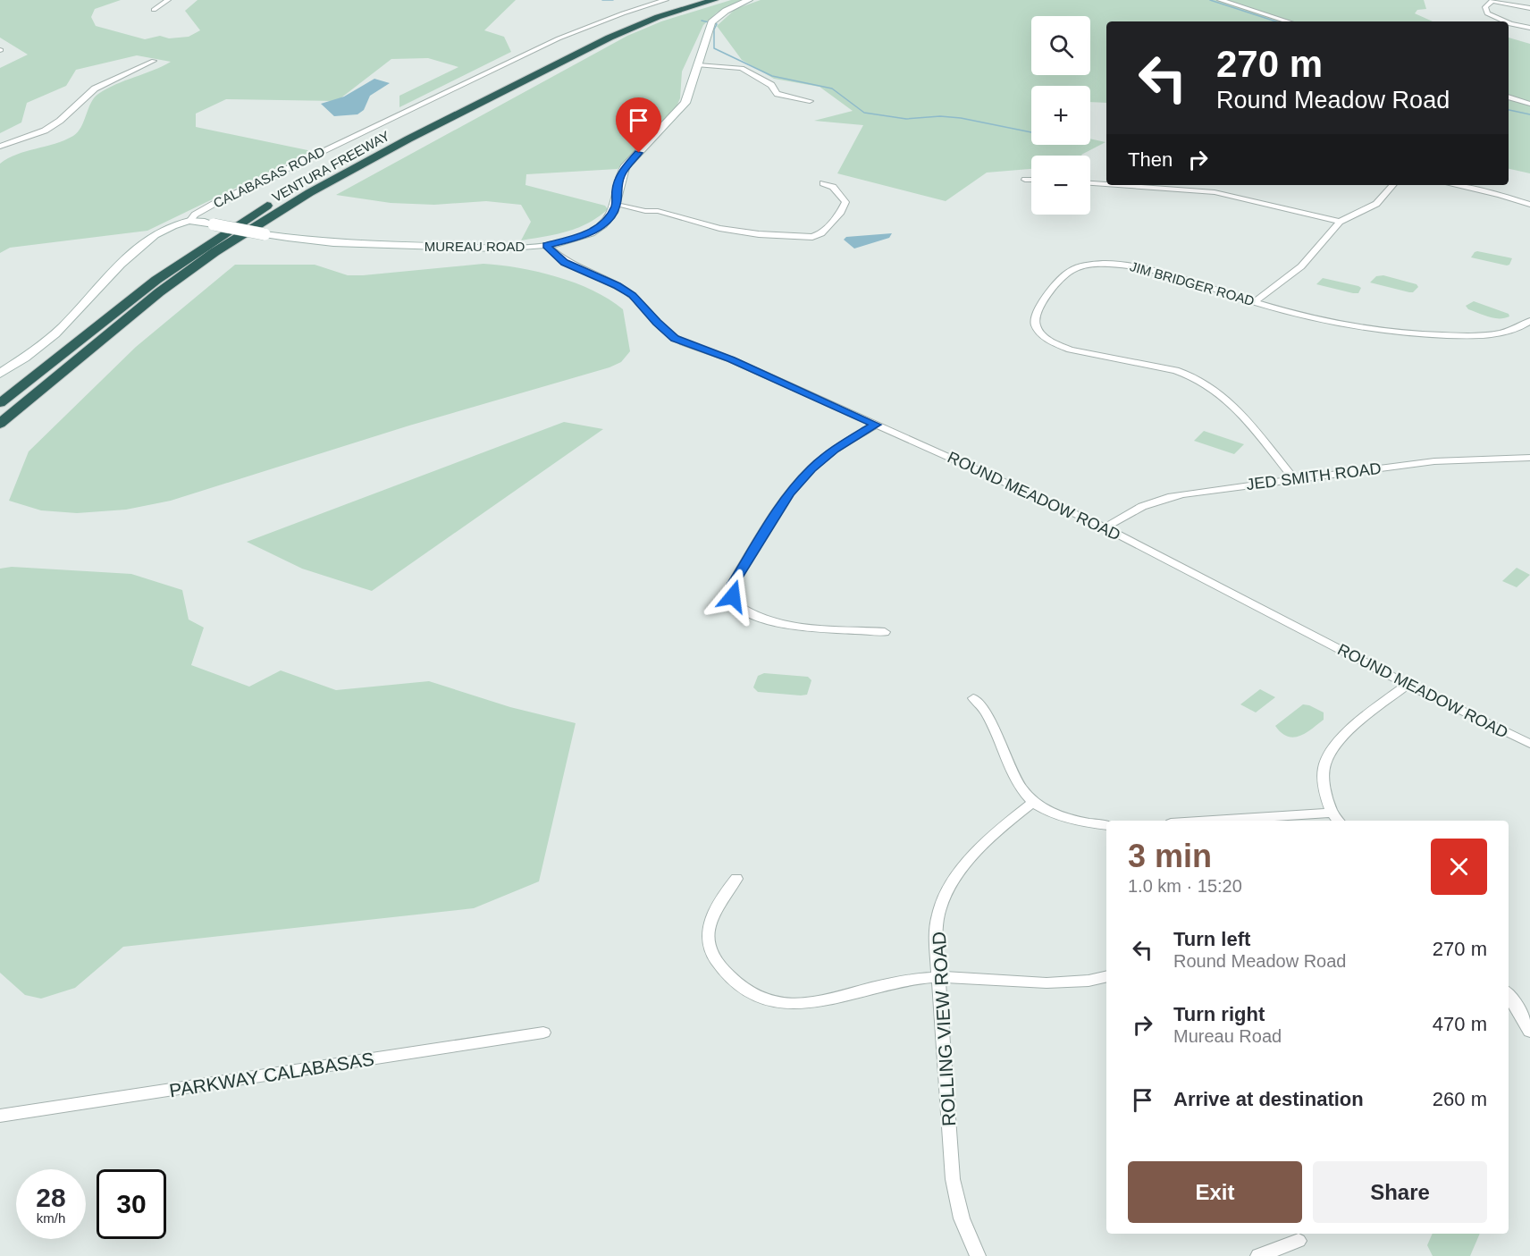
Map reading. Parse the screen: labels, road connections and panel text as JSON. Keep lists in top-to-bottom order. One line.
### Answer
{"streets":{"highway":["VENTURA FREEWAY"],"main road":["CALABASAS ROAD","MUREAU ROAD"],"street":["JIM BRIDGER ROAD","JED SMITH ROAD","ROUND MEADOW ROAD","ROLLING VIEW ROAD","PARKWAY CALABASAS"]},"crossings":[["CALABASAS ROAD","MUREAU ROAD"],["MUREAU ROAD","ROUND MEADOW ROAD"],["JIM BRIDGER ROAD","JED SMITH ROAD"],["JED SMITH ROAD","ROUND MEADOW ROAD"]],"page":{"map_buttons":["+","−"],"turn":["270 m","Round Meadow Road"],"then":"Then","heading":["3 min","1.0 km · 15:20"],"list":[{"name":"Turn left","note":"Round Meadow Road","value":"270 m"},{"name":"Turn right","note":"Mureau Road","value":"470 m"},{"name":"Arrive at destination","value":"260 m"}],"buttons":["Exit","Share"],"speed":"28 km/h","limit":"30"}}
